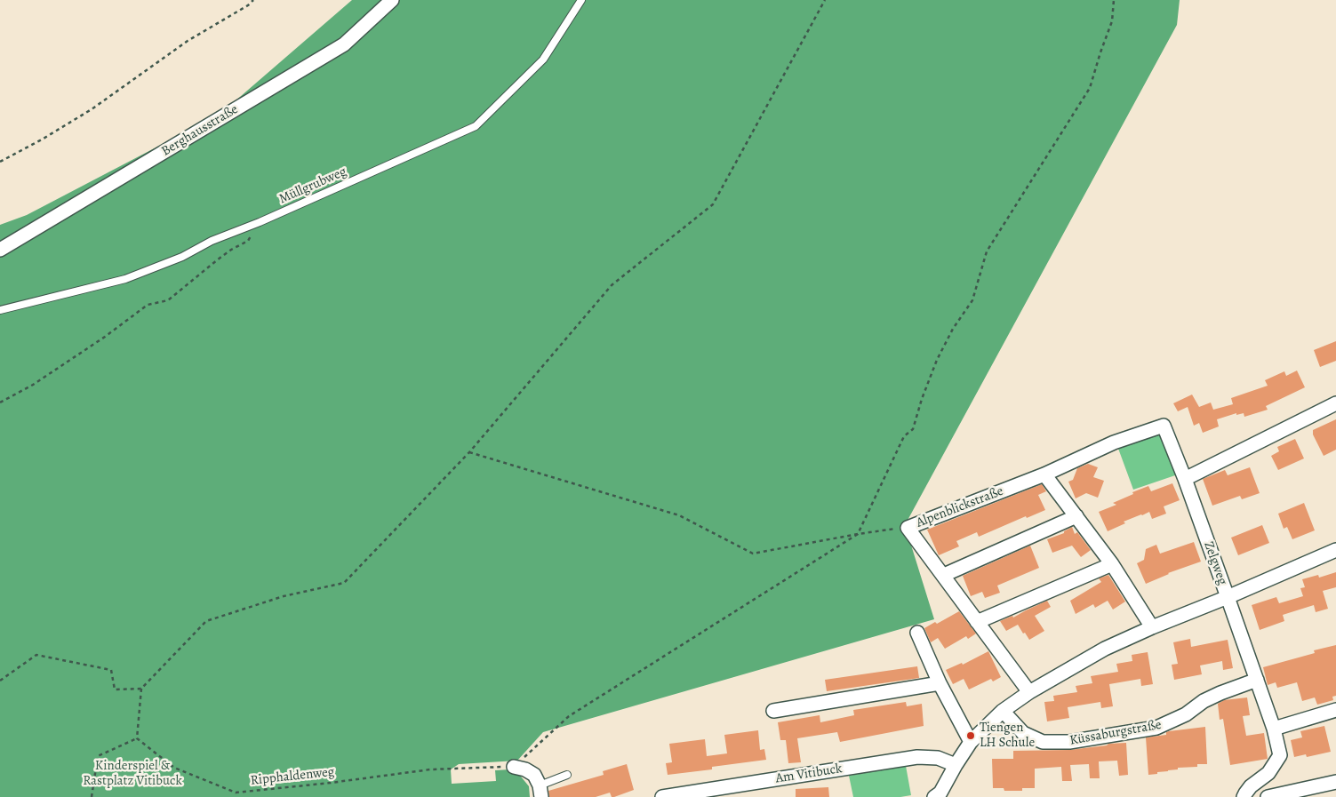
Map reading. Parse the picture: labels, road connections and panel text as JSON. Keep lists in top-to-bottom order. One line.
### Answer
{"streets":{"street":["Berghausstraße","Alpenblickstraße","Zelgweg","Küssaburgstraße","Am Vitibuck"],"lane":["Müllgrubweg"],"path":["Ripphaldenweg"]},"crossings":[["Alpenblickstraße","Zelgweg"],["Zelgweg","Küssaburgstraße"]],"parks":["Kinderspiel & Rastplatz Vitibuck"],"places":["Tiengen LH Schule"]}
